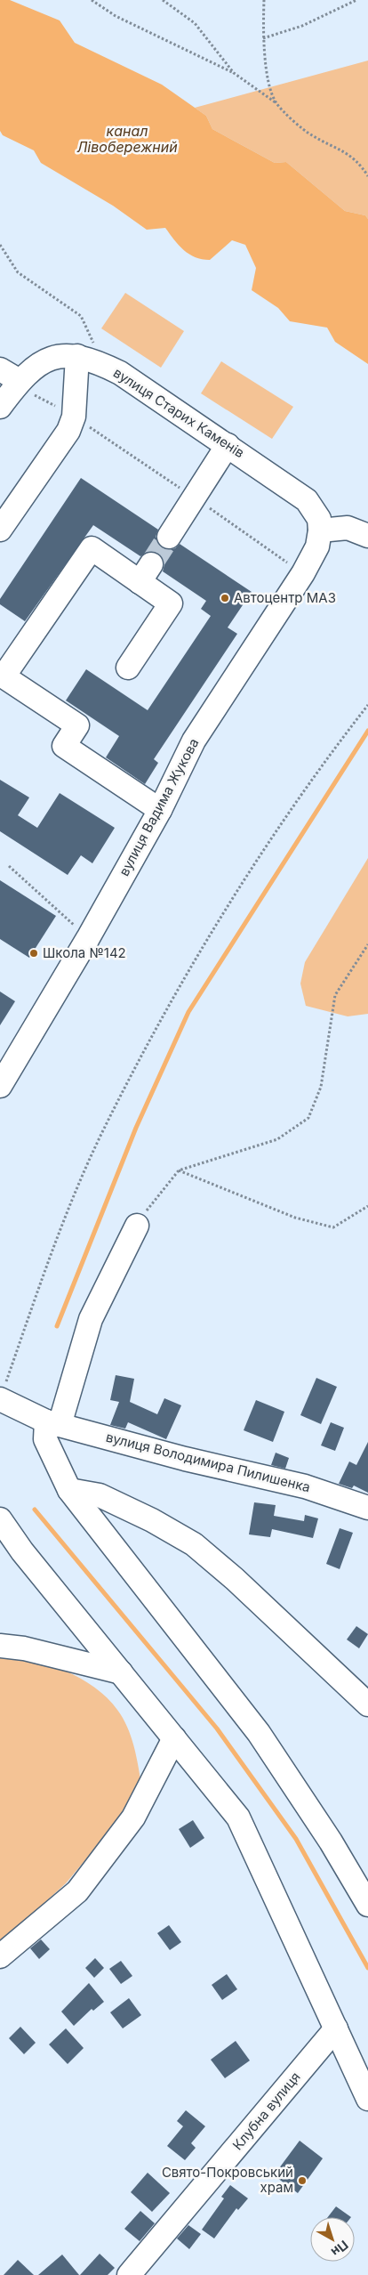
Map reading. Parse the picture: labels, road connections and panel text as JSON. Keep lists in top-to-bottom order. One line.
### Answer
{"streets":{"street":["вулиця Старих Каменів","вулиця Вадима Жукова","вулиця Володимира Пилишенка","Клубна вулиця"]},"crossings":[["вулиця Старих Каменів","вулиця Вадима Жукова"]],"water":["канал Лівобережний"],"places":["Автоцентр МАЗ","Школа №142","Свято-Покровський храм"],"north":"bottom right"}
